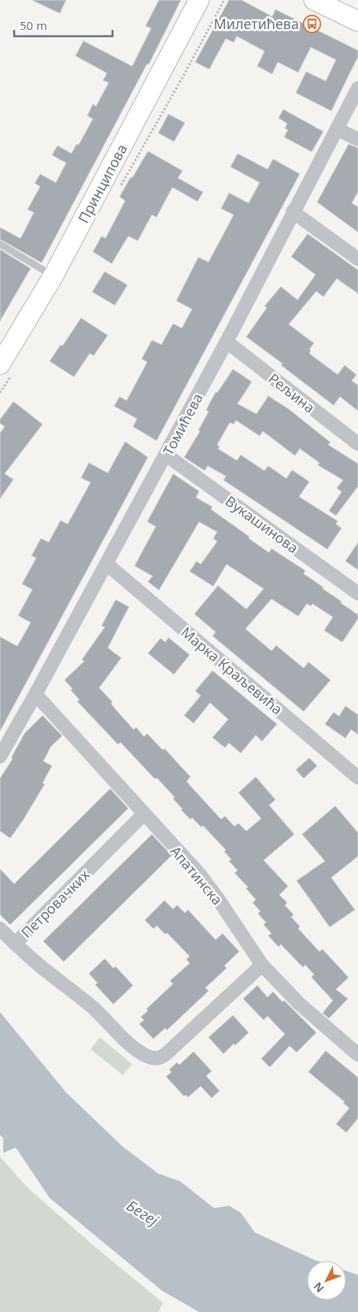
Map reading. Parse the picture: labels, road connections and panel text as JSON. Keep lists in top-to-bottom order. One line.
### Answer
{"streets":{"street":["Принципова","Рељина","Томићева","Вукашинова","Марка Краљевића","Апатинска","Петровачких"]},"crossings":[["Рељина","Томићева"],["Томићева","Вукашинова"],["Томићева","Марка Краљевића"],["Томићева","Апатинска"],["Апатинска","Петровачких"]],"water":["Бегеј"],"places":{"bus stop":["Милетићева"]},"scale_bar":"50 m","north":"bottom left"}
